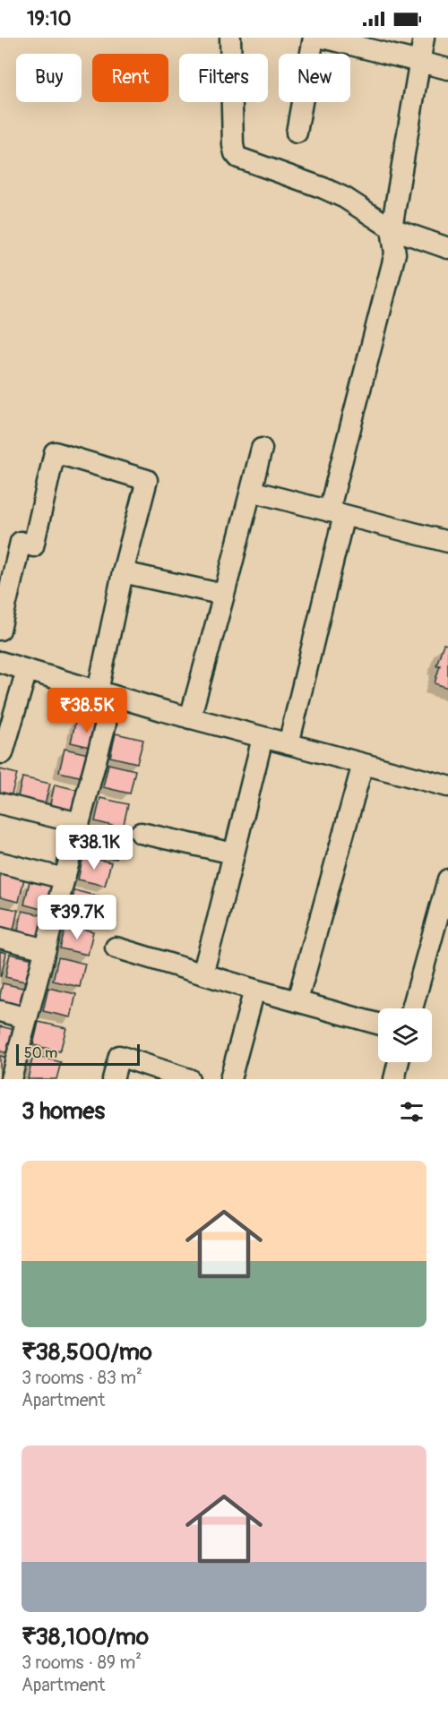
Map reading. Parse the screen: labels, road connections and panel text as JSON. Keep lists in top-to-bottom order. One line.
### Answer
{"scale_bar":"50 m","page":{"status":"19:10","chip":["Buy","Rent","Filters","New"],"price":["₹38.5K","₹38.1K","₹39.7K"],"scale":"50 m","heading":"3 homes","list":[{"name":"₹38,500/mo","note":"3 rooms · 83 m² · Apartment"},{"name":"₹38,100/mo","note":"3 rooms · 89 m² · Apartment"}]}}
